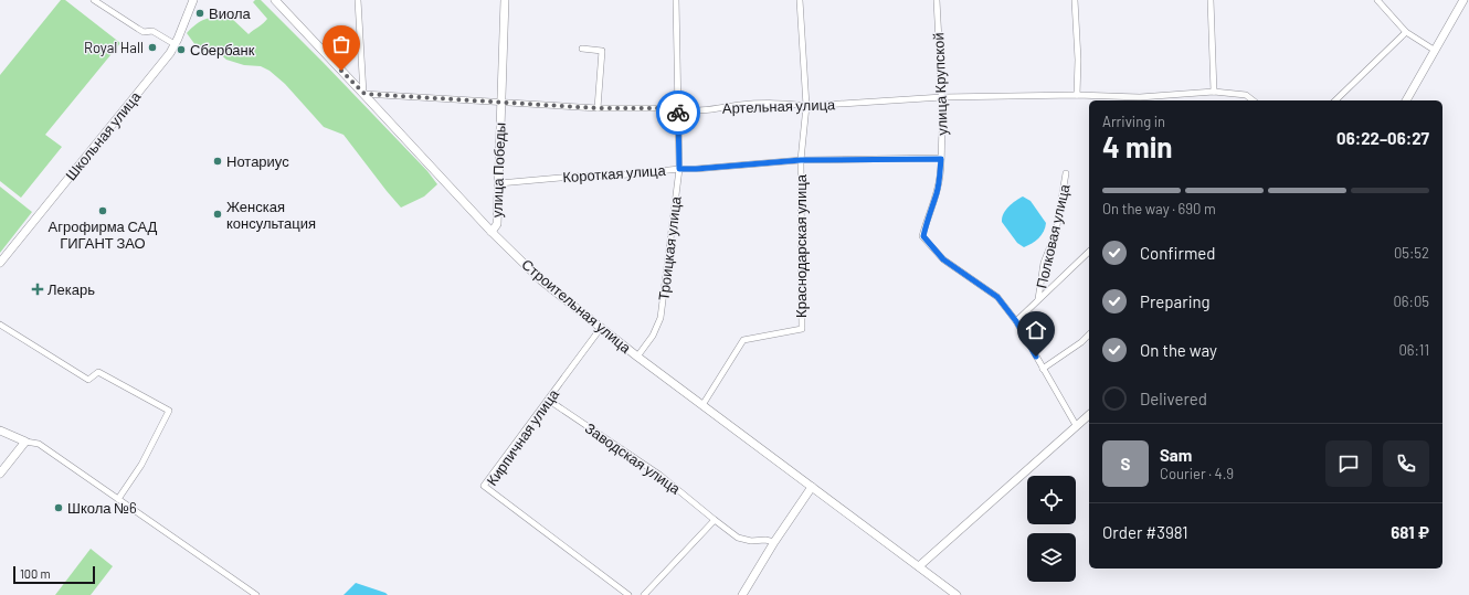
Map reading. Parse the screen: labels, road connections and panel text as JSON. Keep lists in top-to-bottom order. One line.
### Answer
{"streets":{"street":["улица Крупской","Артельная улица","Школьная улица","улица Победы","Короткая улица","Полковая улица","Краснодарская улица","Троицкая улица","Строительная улица","Кирпичная улица","Заводская улица"]},"crossings":[["улица Крупской","Артельная улица"],["улица Крупской","Короткая улица"],["Артельная улица","улица Победы"],["Артельная улица","Краснодарская улица"],["Артельная улица","Троицкая улица"],["Артельная улица","Строительная улица"],["улица Победы","Короткая улица"],["улица Победы","Строительная улица"],["Короткая улица","Краснодарская улица"],["Короткая улица","Троицкая улица"],["Краснодарская улица","Строительная улица"],["Троицкая улица","Строительная улица"],["Строительная улица","Кирпичная улица"],["Кирпичная улица","Заводская улица"]],"places":{"other":["Виола","Royal Hall","Сбербанк","Нотариус","Агрофирма САД ГИГАНТ ЗАО","Женская консультация","Школа №6"],"health":["Лекарь"]},"scale_bar":"100 m","page":{"heading":["4 min","Arriving in","06:22–06:27"],"panel":["Sam","Courier · 4.9","Order #3981","681 ₽"],"bar":"On the way · 690 m","list":[["Confirmed","05:52"],["Preparing","06:05"],["On the way","06:11"],"Delivered"],"round":"S","scale":"100 m"}}
